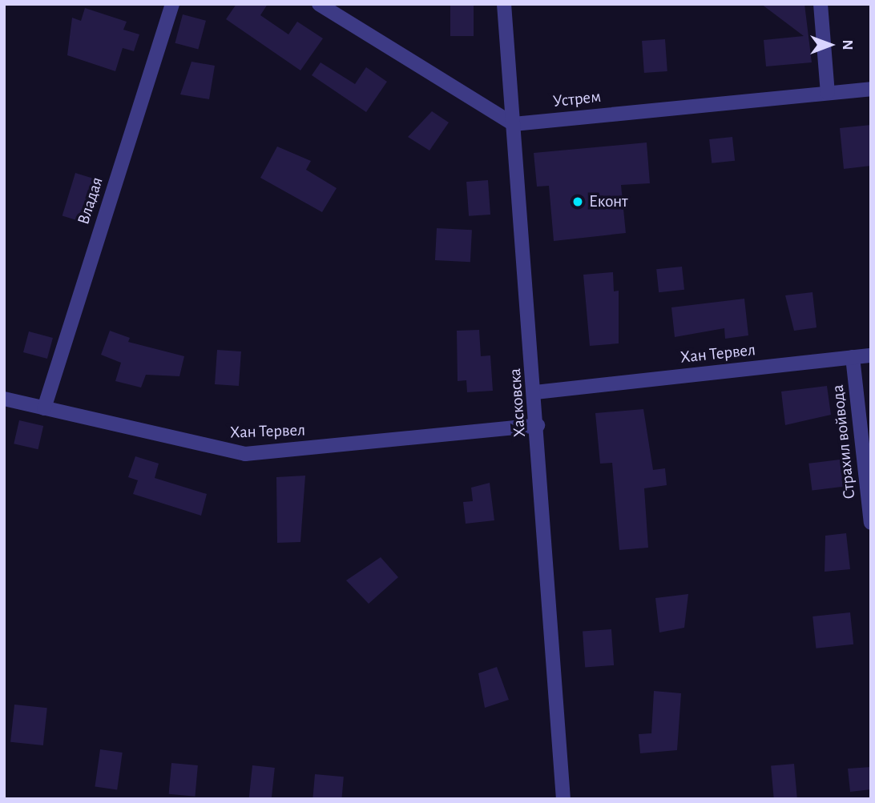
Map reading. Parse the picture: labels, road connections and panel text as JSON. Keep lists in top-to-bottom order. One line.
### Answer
{"streets":{"street":["Устрем","Владая","Хан Тервел","Хасковска","Страхил войвода"]},"crossings":[["Устрем","Хасковска"],["Владая","Хан Тервел"],["Хан Тервел","Хасковска"],["Хан Тервел","Страхил войвода"]],"places":["Еконт"],"north":"right"}
